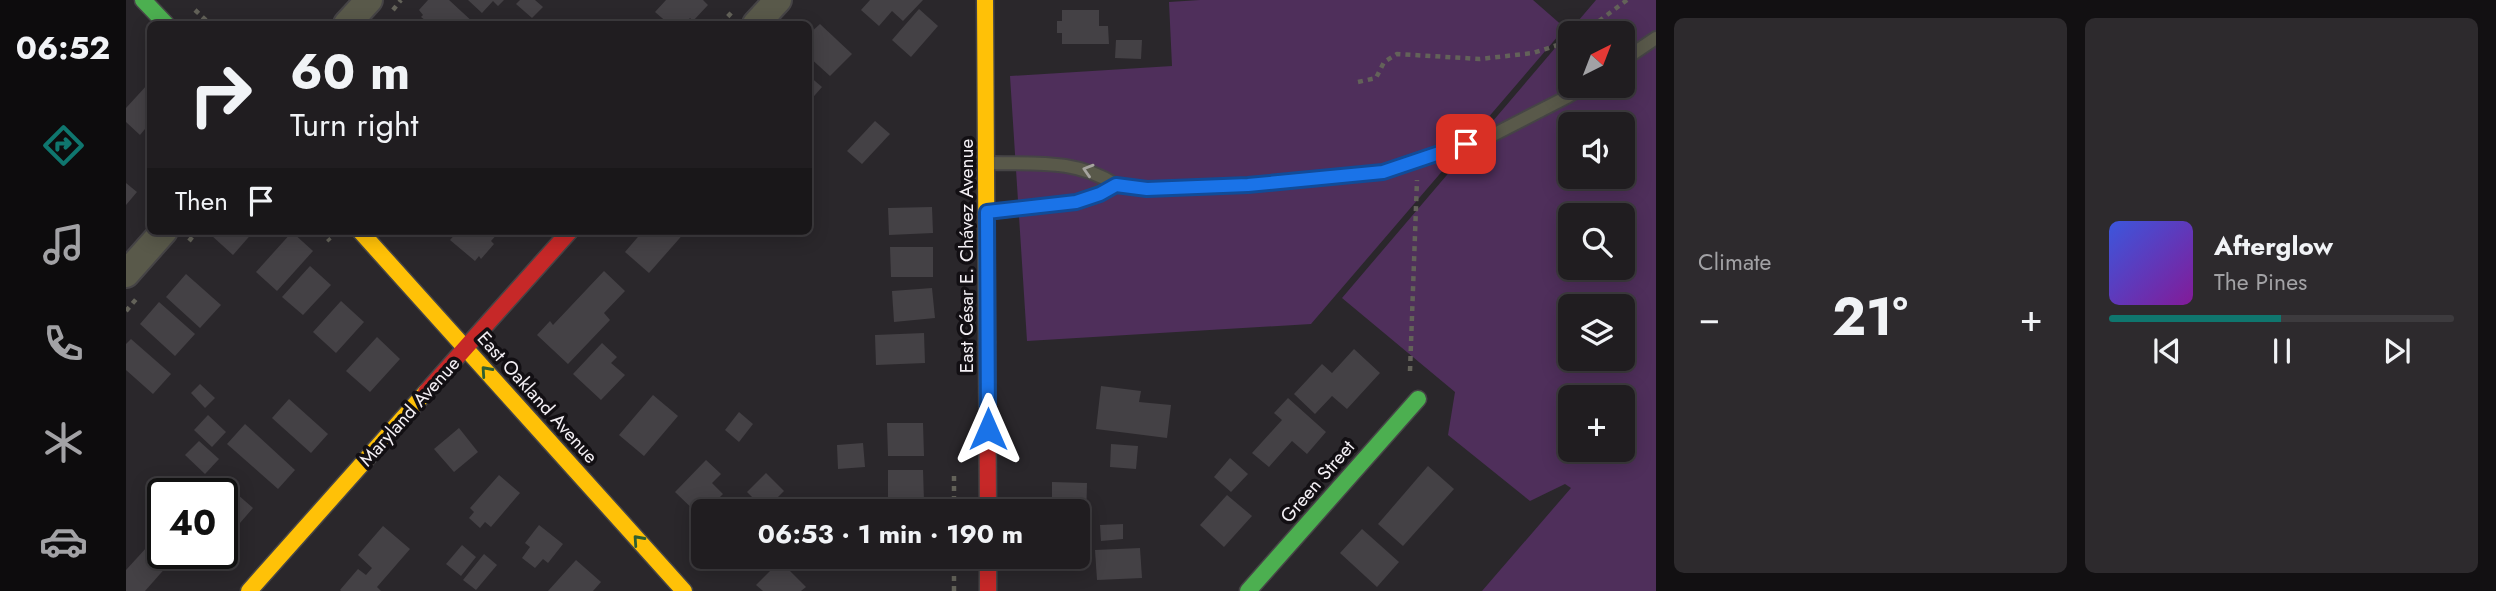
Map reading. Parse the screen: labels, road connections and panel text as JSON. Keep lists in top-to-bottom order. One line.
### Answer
{"streets":{"street":["East César E. Chávez Avenue","East Oakland Avenue","Maryland Avenue","Green Street"]},"crossings":[["East Oakland Avenue","Maryland Avenue"]],"one_way":["East Oakland Avenue"],"north":"top right","page":{"tabs":"06:52","tile":"Climate","map_buttons":"+","turn":["60 m","Turn right"],"then":"Then","song":["Afterglow","The Pines"],"heat":["−","21°","+"],"limit":"40","trip":"06:53 · 1 min · 190 m"}}
